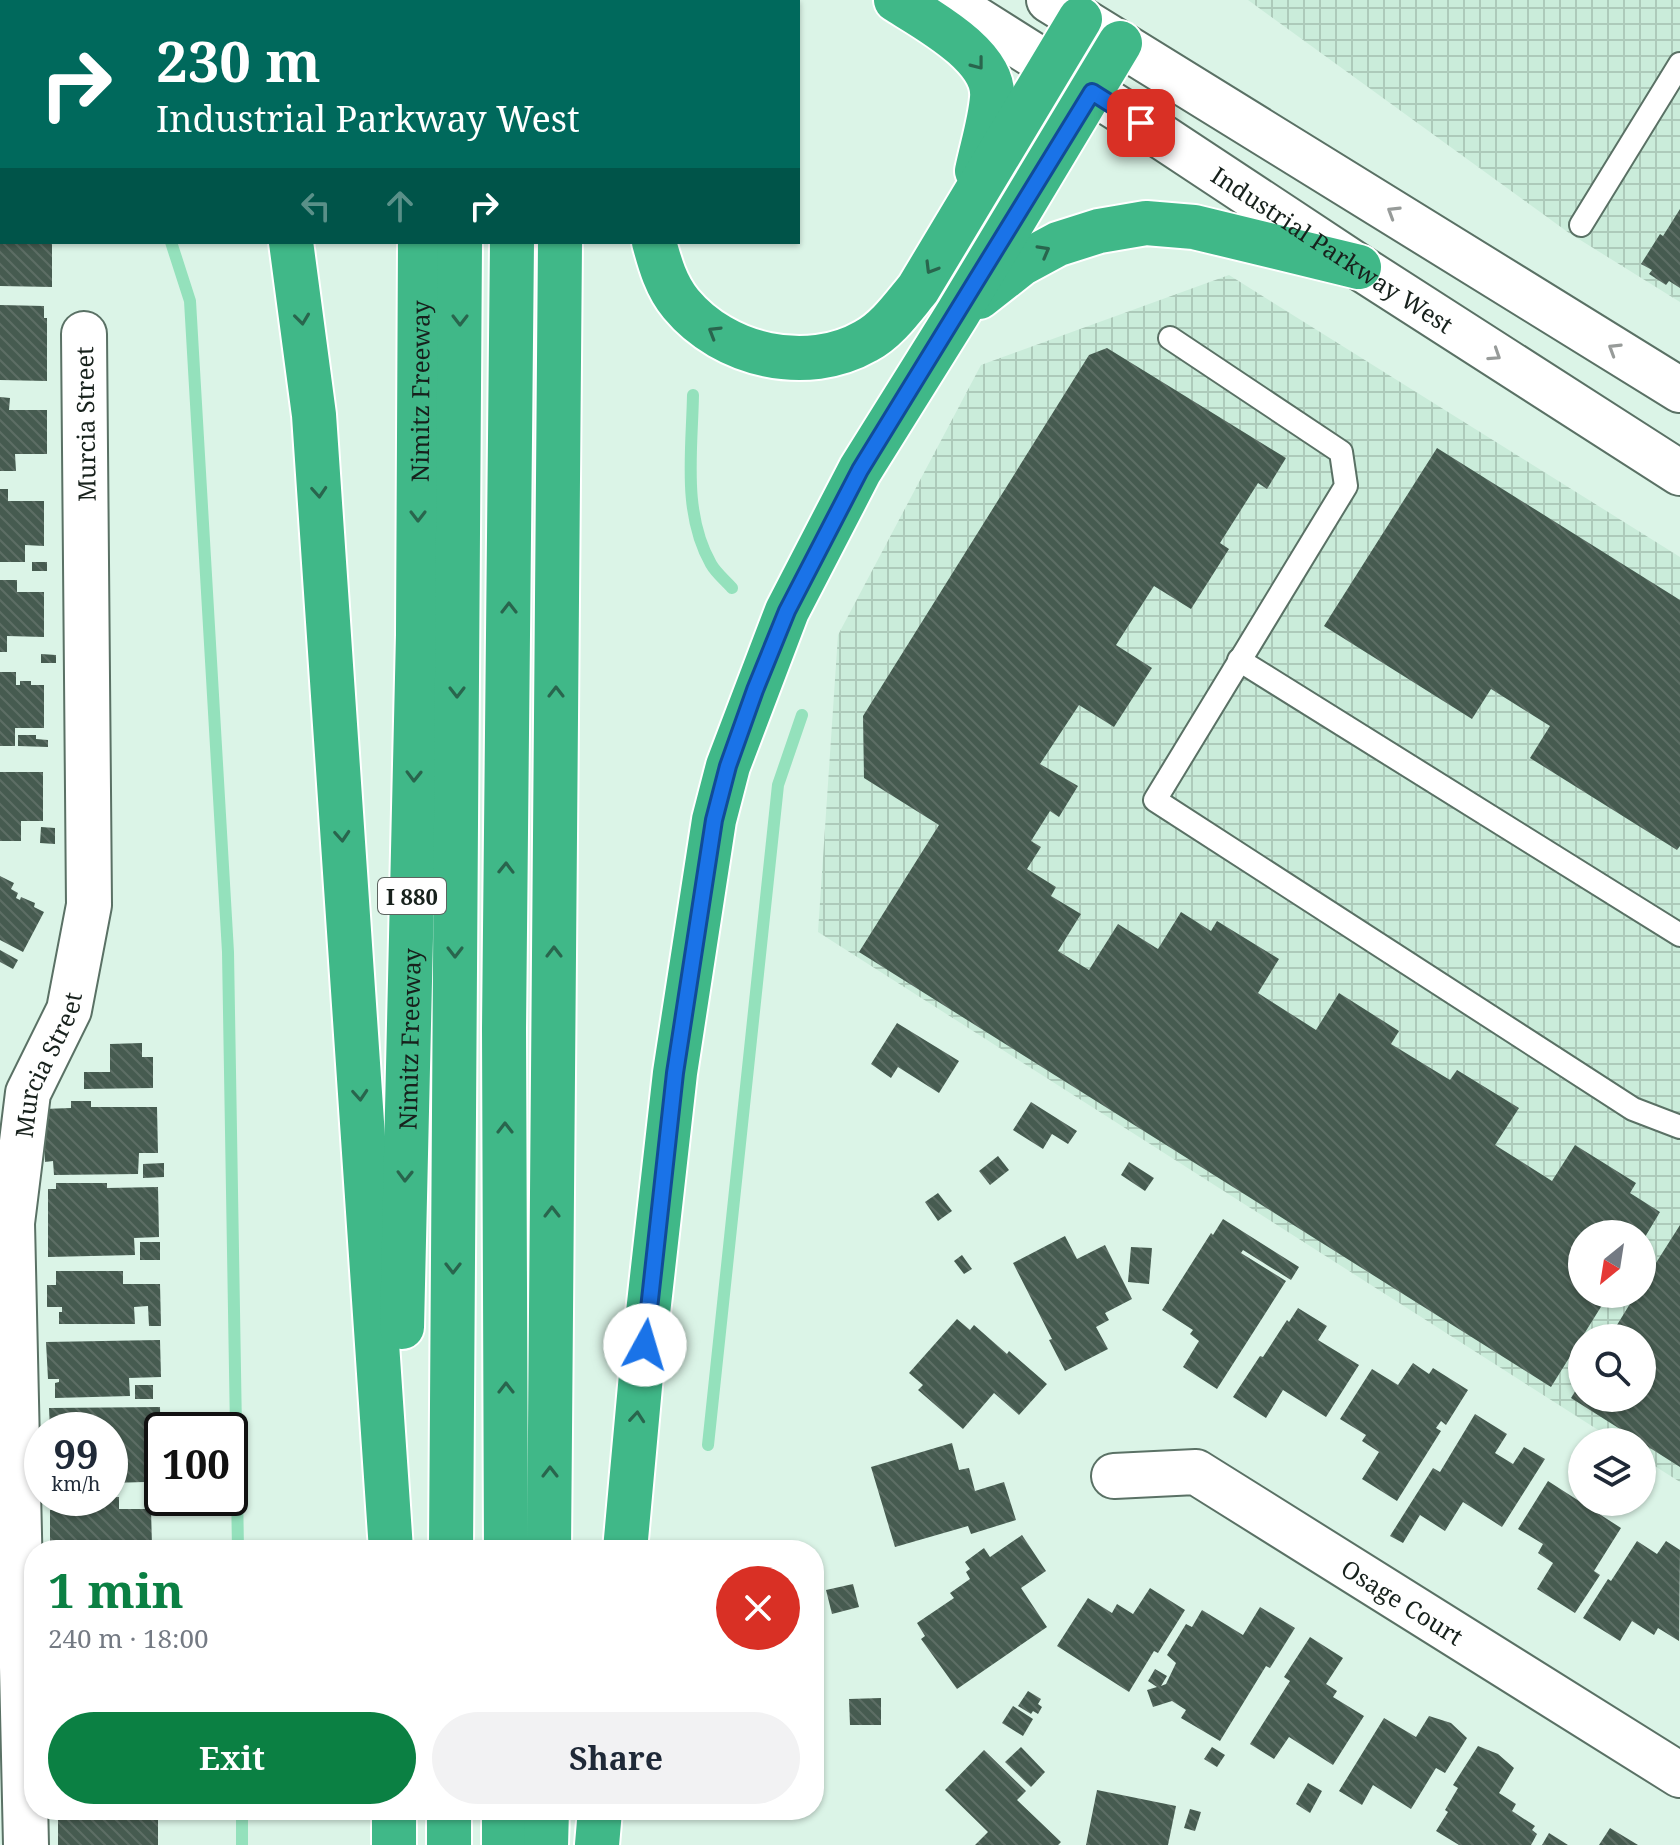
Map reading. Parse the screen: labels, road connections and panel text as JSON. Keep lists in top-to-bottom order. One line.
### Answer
{"streets":{"highway":["Nimitz Freeway","I 880"],"street":["Industrial Parkway West","Murcia Street","Osage Court"]},"north":"bottom left","page":{"turn":["230 m","Industrial Parkway West"],"speed":"99 km/h","limit":"100","heading":["1 min","240 m · 18:00"],"buttons":["Exit","Share"]}}
